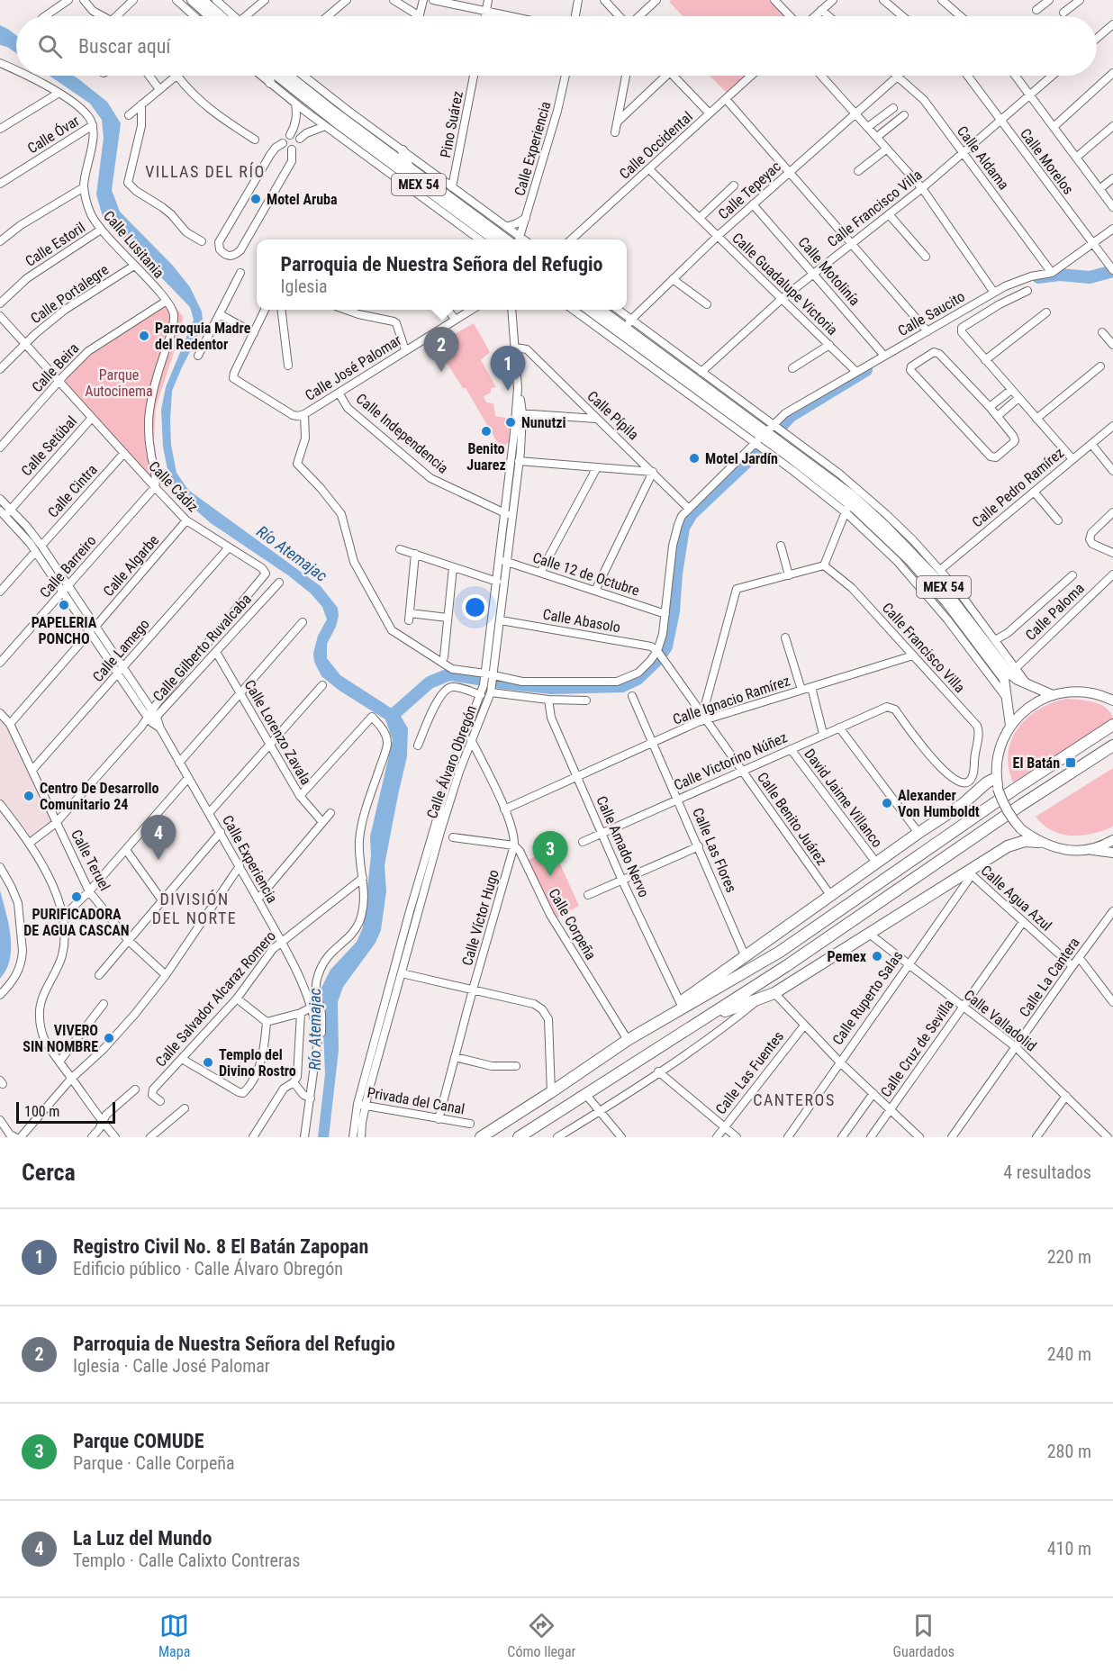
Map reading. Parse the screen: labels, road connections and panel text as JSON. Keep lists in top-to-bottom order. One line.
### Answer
{"streets":{"main road":["MEX 54"],"street":["Pino Suárez","Calle Óvar","Calle Occidental","Calle Experiencia","Calle Aldama","Calle Morelos","Calle Tepeyac","Calle Francisco Villa","Calle Estoril","Calle Lusitania","Calle Motolinía","Calle Guadalupe Victoria","Calle Portalegre","Calle Saucito","Calle Beira","Calle José Palomar","Calle Pípila","Calle Independencia","Calle Setúbal","Calle Cádiz","Calle Pedro Ramírez","Calle Cintra","Calle Algarbe","Calle Barreiro","Calle 12 de Octubre","Calle Paloma","Calle Abasolo","Calle Gilberto Ruvalcaba","Calle Lamego","Calle Ignacio Ramírez","Calle Lorenzo Zavala","Calle Victorino Núñez","Calle Álvaro Obregón","David Jaime Villanco","Calle Benito Juárez","Calle Amado Nervo","Calle Las Flores","Calle Teruel","Calle Agua Azul","Calle Víctor Hugo","Calle Corpeña","Calle La Cantera","Calle Ruperto Salas","Calle Salvador Alcaraz Romero","Calle Valladolid","Calle Cruz de Sevilla","Calle Las Fuentes","Privada del Canal"]},"crossings":[["Calle Óvar","Calle Lusitania"],["Calle Occidental","Calle Guadalupe Victoria"],["Calle Experiencia","Calle Setúbal"],["Calle Experiencia","Calle Cádiz"],["Calle Experiencia","Calle Cintra"],["Calle Experiencia","Calle Algarbe"],["Calle Experiencia","Calle Barreiro"],["Calle Experiencia","Calle Gilberto Ruvalcaba"],["Calle Experiencia","Calle Lamego"],["Calle Experiencia","Calle Salvador Alcaraz Romero"],["Calle Aldama","Calle Tepeyac"],["Calle Aldama","Calle Francisco Villa"],["Calle Aldama","Calle Saucito"],["Calle Morelos","Calle Francisco Villa"],["Calle Morelos","Calle Saucito"],["MEX 54","Calle Tepeyac"],["MEX 54","Calle Saucito"],["Calle Tepeyac","Calle Motolinía"],["Calle Tepeyac","Calle Guadalupe Victoria"],["Calle Francisco Villa","Calle Motolinía"],["Calle Francisco Villa","Calle Guadalupe Victoria"],["Calle Francisco Villa","Calle Ignacio Ramírez"],["Calle Francisco Villa","Calle Victorino Núñez"],["Calle Estoril","Calle Lusitania"],["Calle Lusitania","Calle Portalegre"],["Calle Lusitania","Calle Beira"],["Calle Motolinía","Calle Saucito"],["Calle Guadalupe Victoria","Calle Saucito"],["Calle Portalegre","Calle Cádiz"],["Calle Saucito","Calle Pípila"],["Calle Saucito","Calle 12 de Octubre"],["Calle Saucito","Calle Abasolo"],["Calle Saucito","Calle Benito Juárez"],["Calle Beira","Calle Cádiz"],["Calle José Palomar","Calle Independencia"],["Calle Pípila","Calle Álvaro Obregón"],["Calle Independencia","Calle Álvaro Obregón"],["Calle Setúbal","Calle Cádiz"],["Calle Cádiz","Calle Cintra"],["Calle Cádiz","Calle Algarbe"],["Calle Cádiz","Calle Barreiro"],["Calle Cádiz","Calle Gilberto Ruvalcaba"],["Calle Cádiz","Calle Lamego"],["Calle Algarbe","Calle Teruel"],["Calle 12 de Octubre","Calle Álvaro Obregón"],["Calle Abasolo","Calle Álvaro Obregón"],["Calle Abasolo","Calle Benito Juárez"],["Calle Gilberto Ruvalcaba","Calle Lorenzo Zavala"],["Calle Gilberto Ruvalcaba","Calle Teruel"],["Calle Lamego","Calle Teruel"],["Calle Ignacio Ramírez","Calle Benito Juárez"],["Calle Ignacio Ramírez","Calle Amado Nervo"],["Calle Ignacio Ramírez","Calle Las Flores"],["Calle Ignacio Ramírez","Calle Víctor Hugo"],["Calle Victorino Núñez","David Jaime Villanco"],["Calle Victorino Núñez","Calle Benito Juárez"],["Calle Victorino Núñez","Calle Amado Nervo"],["Calle Victorino Núñez","Calle Las Flores"],["Calle Álvaro Obregón","Calle Víctor Hugo"],["Calle Álvaro Obregón","Privada del Canal"],["Calle Agua Azul","Calle La Cantera"],["Calle Agua Azul","Calle Ruperto Salas"],["Calle Agua Azul","Calle Cruz de Sevilla"],["Calle Víctor Hugo","Calle Corpeña"],["Calle Víctor Hugo","Privada del Canal"],["Calle La Cantera","Calle Valladolid"],["Calle Ruperto Salas","Calle Valladolid"],["Calle Valladolid","Calle Cruz de Sevilla"]],"districts":["VILLAS DEL RÍO","DIVISIÓN DEL NORTE","CANTEROS"],"water":["Río Atemajac"],"parks":["Parque Autocinema"],"places":{"other":["Motel Aruba","Parroquia Madre del Redentor","Nunutzi","Benito Juarez","Motel Jardín","PAPELERIA PONCHO","Centro De Desarrollo Comunitario 24","Alexander Von Humboldt","PURIFICADORA DE AGUA CASCAN","Pemex","VIVERO SIN NOMBRE","Templo del Divino Rostro"],"transit":["El Batán"]},"scale_bar":"100 m","page":{"search":"Buscar aquí","popup":["Parroquia de Nuestra Señora del Refugio","Iglesia"],"pins":["2","1","4","3"],"scale":"100 m","heading":["Cerca","4 resultados"],"list":[{"mark":"1","name":"Registro Civil No. 8 El Batán Zapopan","note":"Edificio público · Calle Álvaro Obregón","value":"220 m"},{"mark":"2","name":"Parroquia de Nuestra Señora del Refugio","note":"Iglesia · Calle José Palomar","value":"240 m"},{"mark":"3","name":"Parque COMUDE","note":"Parque · Calle Corpeña","value":"280 m"},{"mark":"4","name":"La Luz del Mundo","note":"Templo · Calle Calixto Contreras","value":"410 m"}],"nav":["Mapa","Cómo llegar","Guardados"]}}
